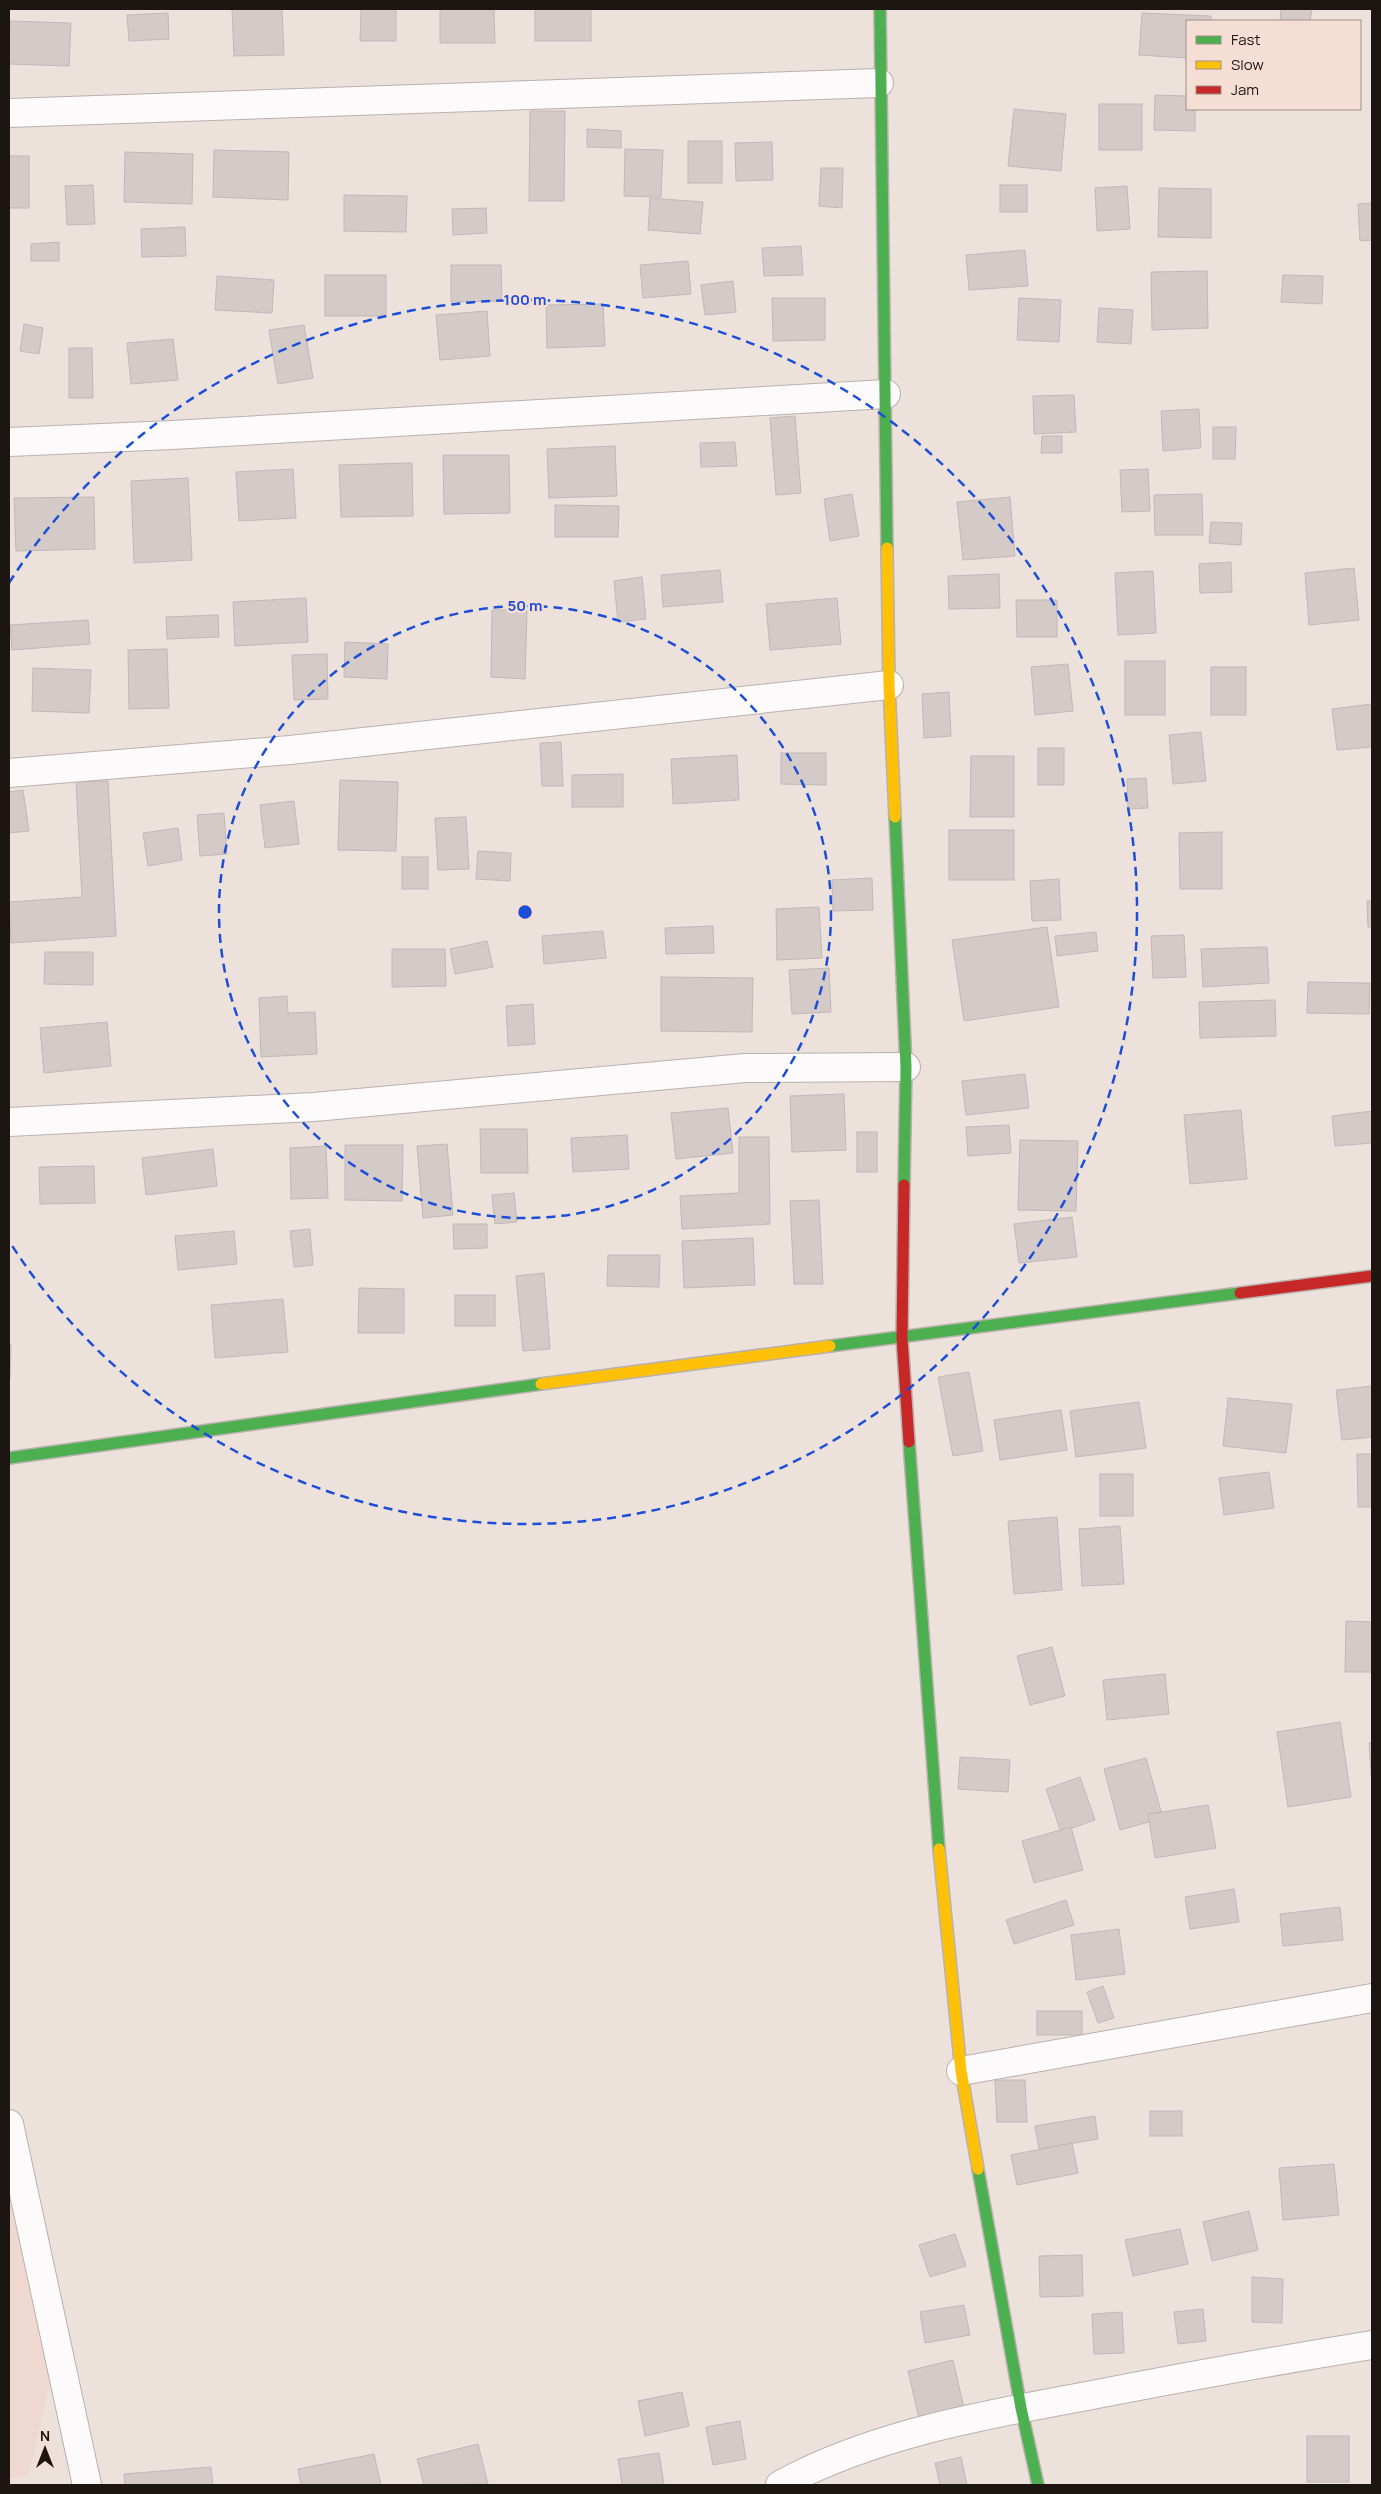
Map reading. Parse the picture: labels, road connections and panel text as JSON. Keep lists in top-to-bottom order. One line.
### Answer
{"legend":["Fast","Slow","Jam"],"north":"top","rings":["100 m","50 m"]}
